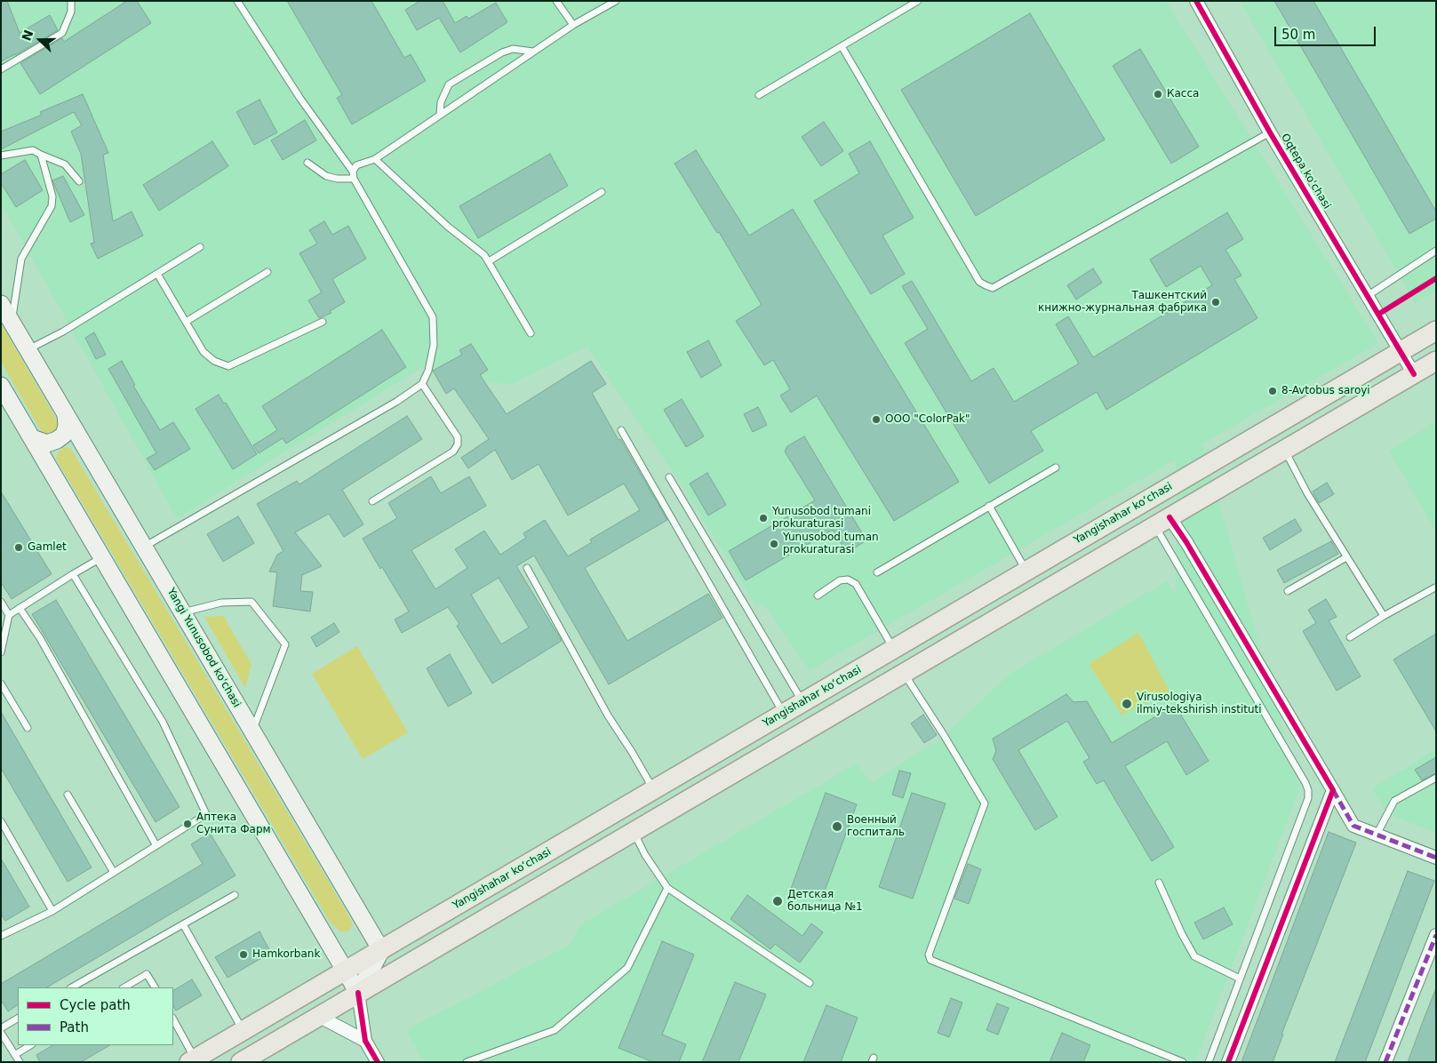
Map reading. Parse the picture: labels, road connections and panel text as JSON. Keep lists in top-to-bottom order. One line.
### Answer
{"streets":{"main road":["Yangishahar ko‘chasi","Yangi Yunusobod ko'chasi"],"street":["Oqtepa ko'chasi"]},"crossings":[["Oqtepa ko'chasi","Yangishahar ko‘chasi"],["Yangishahar ko‘chasi","Yangi Yunusobod ko'chasi"]],"places":["Касса","Ташкентский книжно-журнальная фабрика","8-Avtobus saroyi","OOO \"ColorPak\"","Yunusobod tumani prokuraturasi","Yunusobod tuman prokuraturasi","Gamlet","Virusologiya ilmiy-tekshirish instituti","Аптека Сунита Фарм","Военный госпиталь","Детская больница №1","Hamkorbank"],"legend":["Cycle path","Path"],"scale_bar":"50 m","north":"left"}
